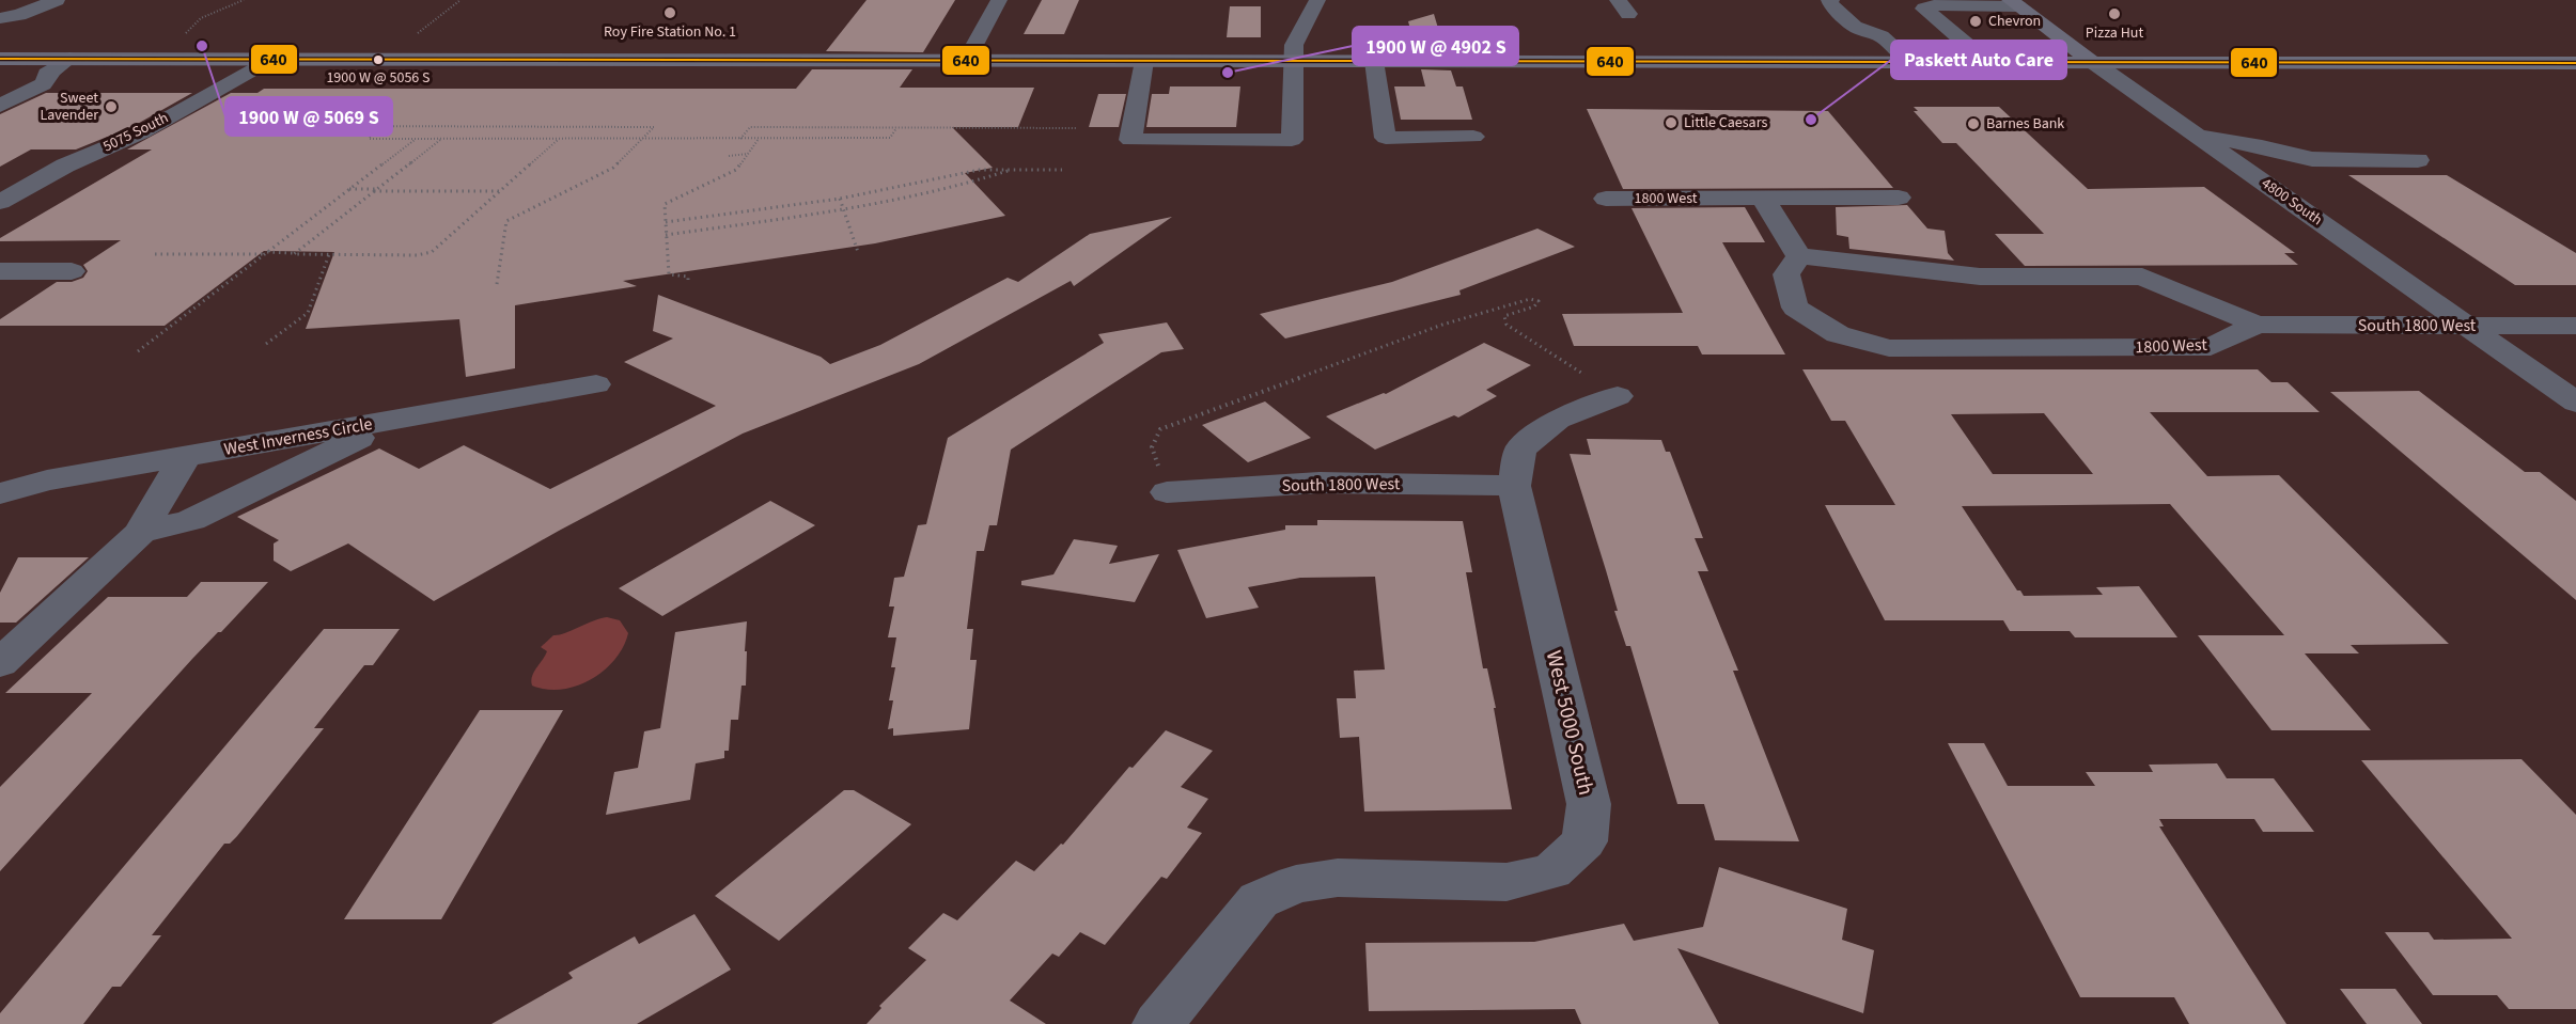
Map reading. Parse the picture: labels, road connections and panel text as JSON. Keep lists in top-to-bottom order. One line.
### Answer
{"streets":{"main road":["4800 South"],"street":["5075 South","1800 West","South 1800 West","West Inverness Circle","West 5000 South"]},"crossings":[["1800 West","South 1800 West"],["4800 South","South 1800 West"],["South 1800 West","West 5000 South"]],"places":["Roy Fire Station No. 1","Pizza Hut","Chevron","1900 W @ 5069 S","1900 W @ 5056 S","1900 W @ 4902 S","Sweet Lavender","Paskett Auto Care","Little Caesars","Barnes Bank"],"lines":["transit line 640"]}
